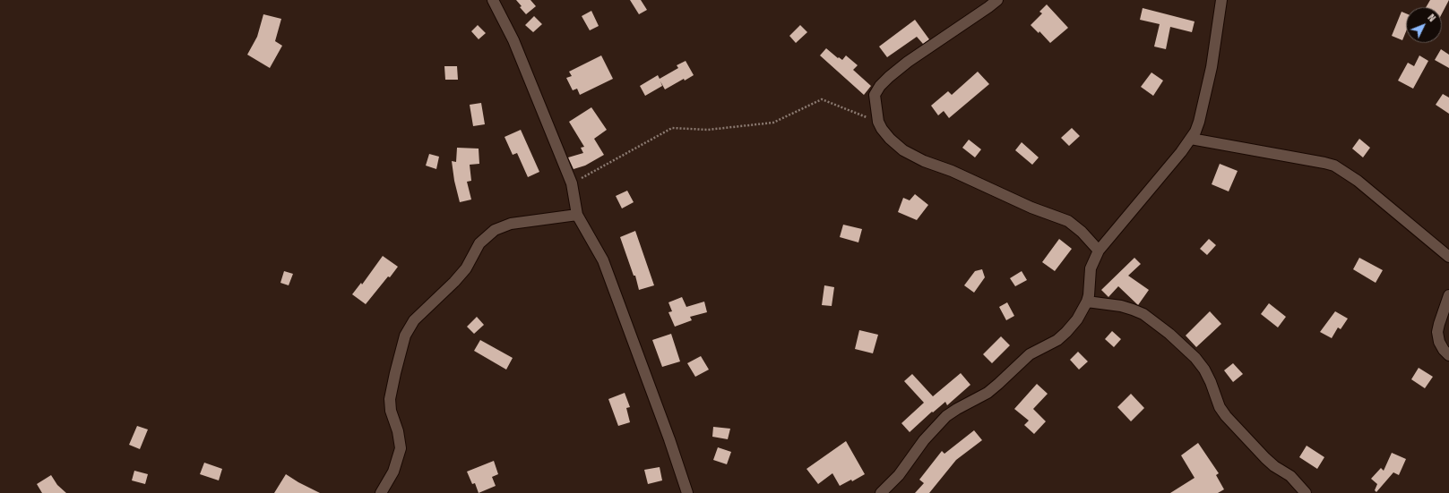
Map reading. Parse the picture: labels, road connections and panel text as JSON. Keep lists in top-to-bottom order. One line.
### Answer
{"north":"top right"}
